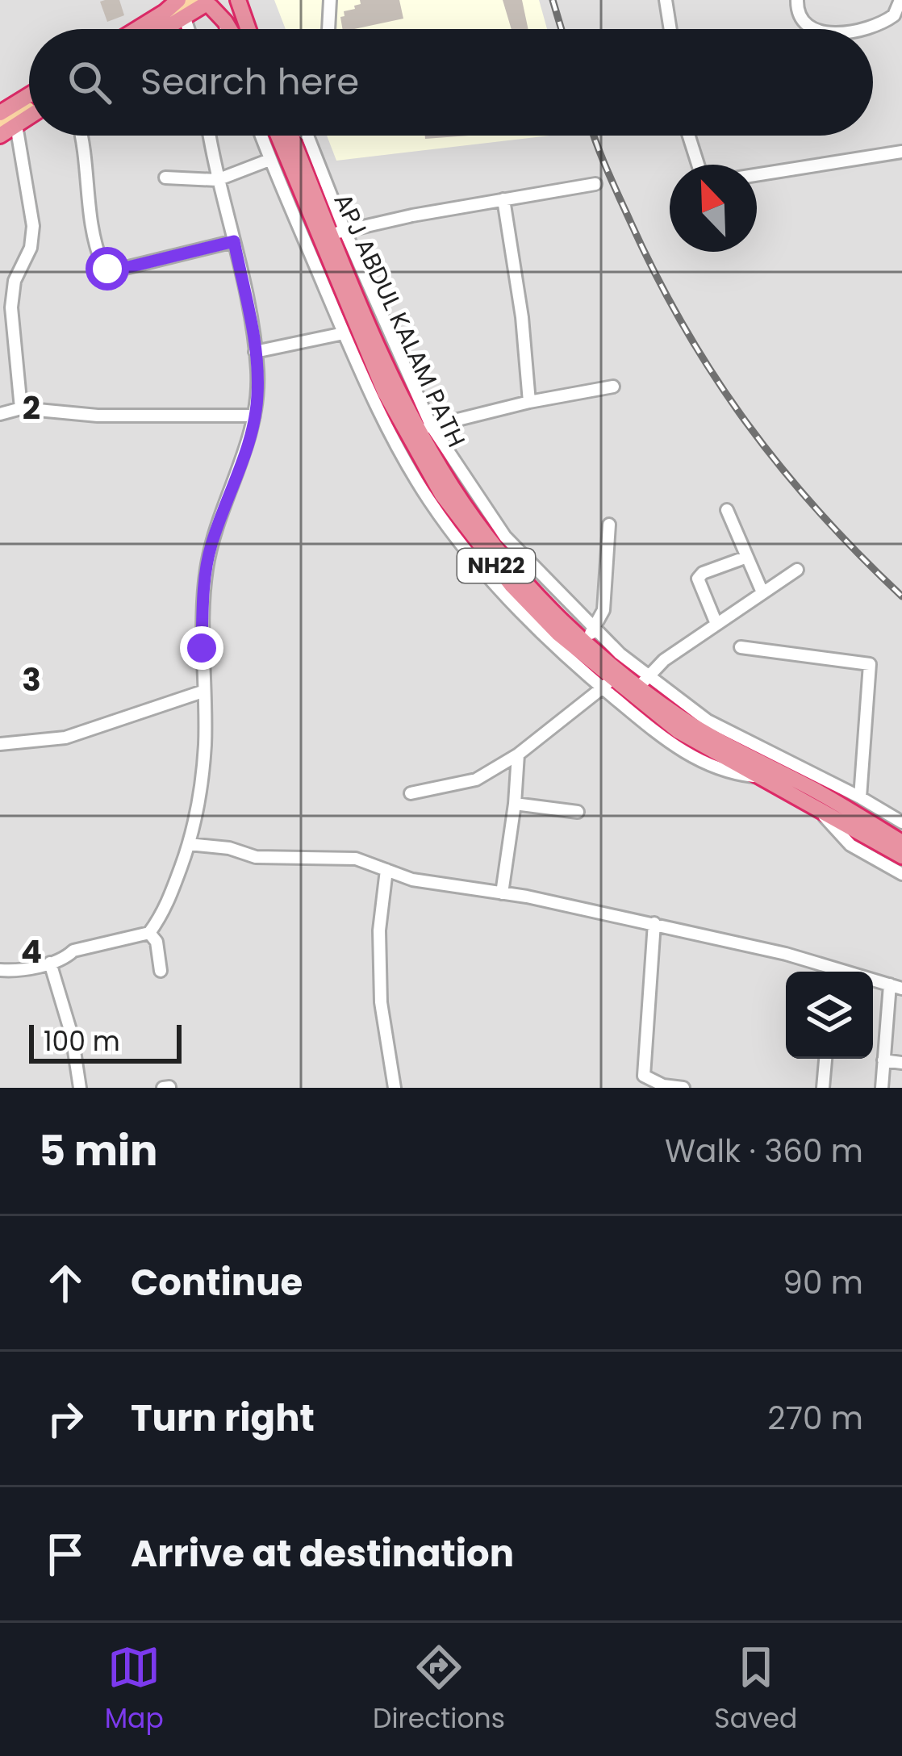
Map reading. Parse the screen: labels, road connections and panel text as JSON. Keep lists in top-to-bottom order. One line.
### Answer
{"streets":{"highway":["APJ ABDUL KALAM PATH","NH22"]},"crossings":[["APJ ABDUL KALAM PATH","NH22"]],"scale_bar":"100 m","north":"top left","page":{"search":"Search here","scale":"100 m","heading":["5 min","Walk · 360 m"],"list":[["Continue","90 m"],["Turn right","270 m"],"Arrive at destination"],"nav":["Map","Directions","Saved"]},"grid":{"rows":["2","3","4"]}}
